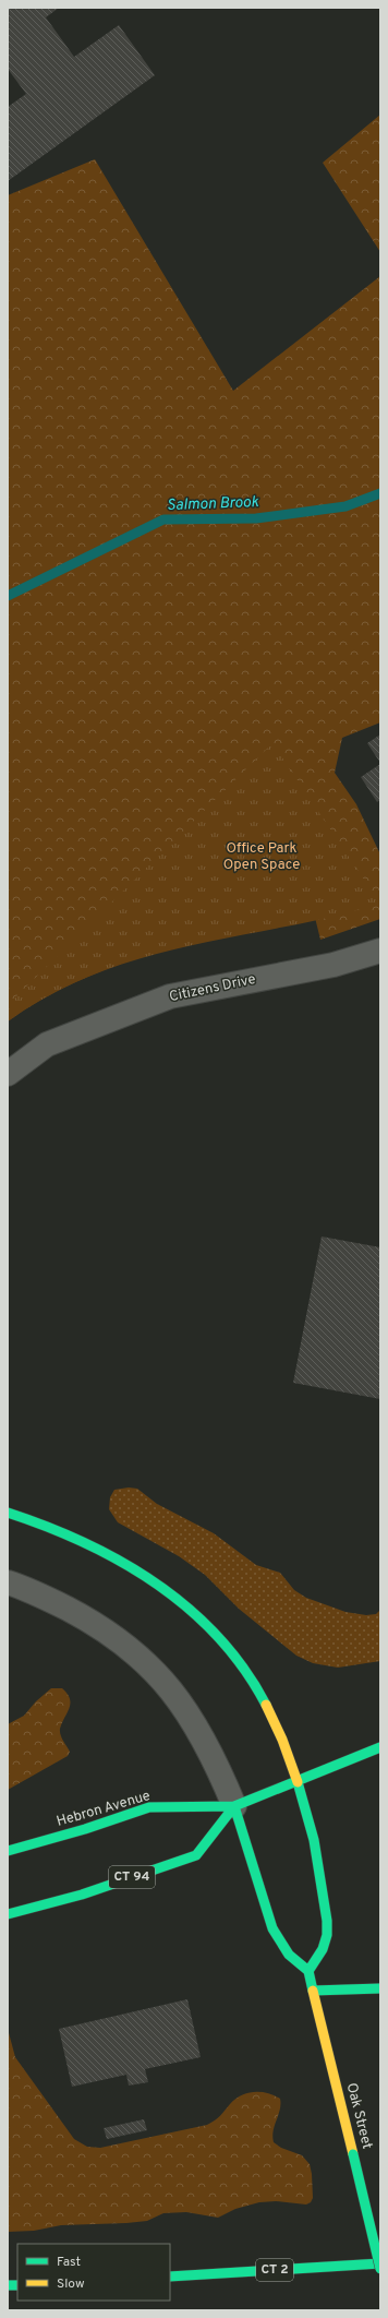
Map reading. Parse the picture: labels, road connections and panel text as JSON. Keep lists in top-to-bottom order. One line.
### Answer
{"streets":{"main road":["Hebron Avenue","CT 94","Oak Street","CT 2"],"street":["Citizens Drive"]},"crossings":[["Hebron Avenue","CT 94"]],"water":["Salmon Brook"],"parks":["Office Park Open Space"],"legend":["Fast","Slow"]}
